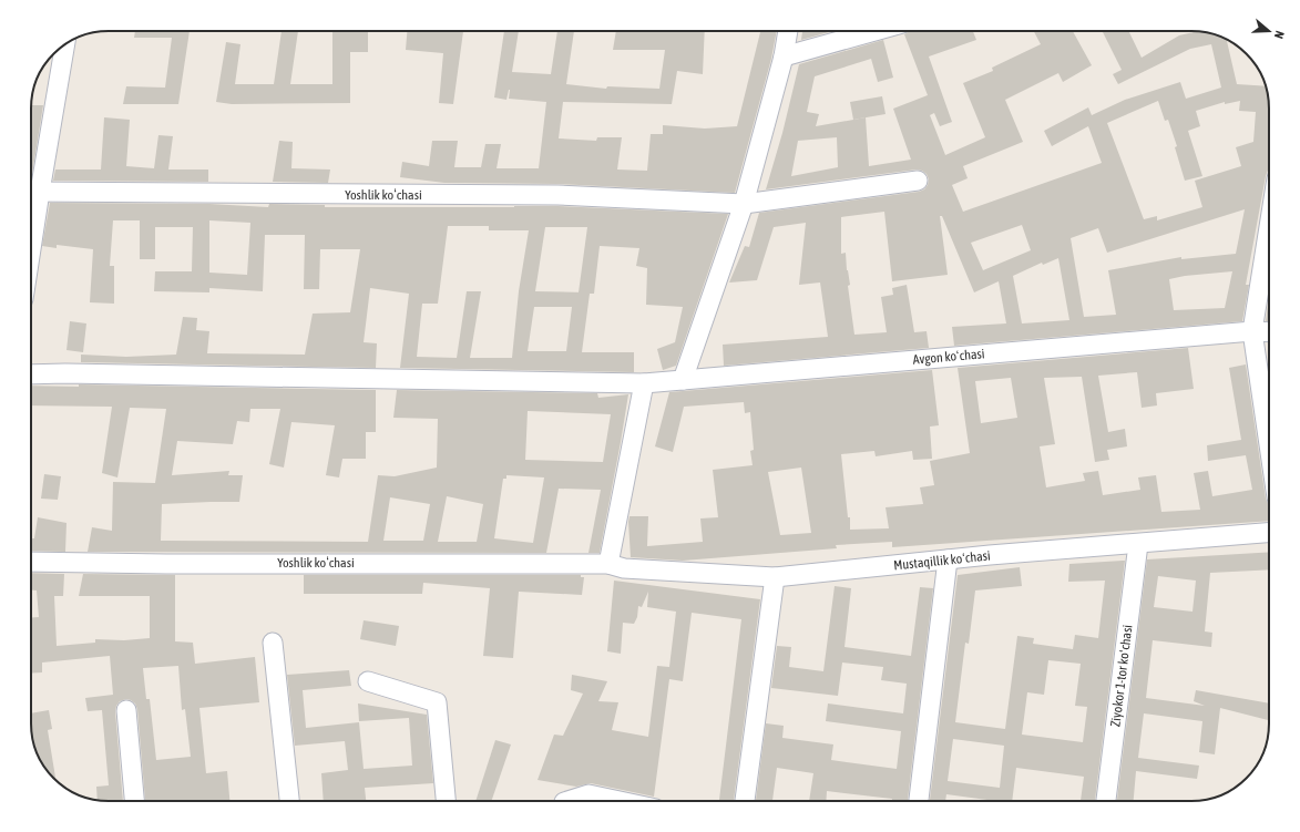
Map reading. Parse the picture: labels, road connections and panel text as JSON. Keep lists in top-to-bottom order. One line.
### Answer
{"streets":{"street":["Yoshlik koʻchasi","Avgon koʻchasi","Mustaqillik koʻchasi","Ziyokor 1-tor koʻchasi"]},"crossings":[["Yoshlik koʻchasi","Mustaqillik koʻchasi"],["Mustaqillik koʻchasi","Ziyokor 1-tor koʻchasi"]],"north":"right"}
